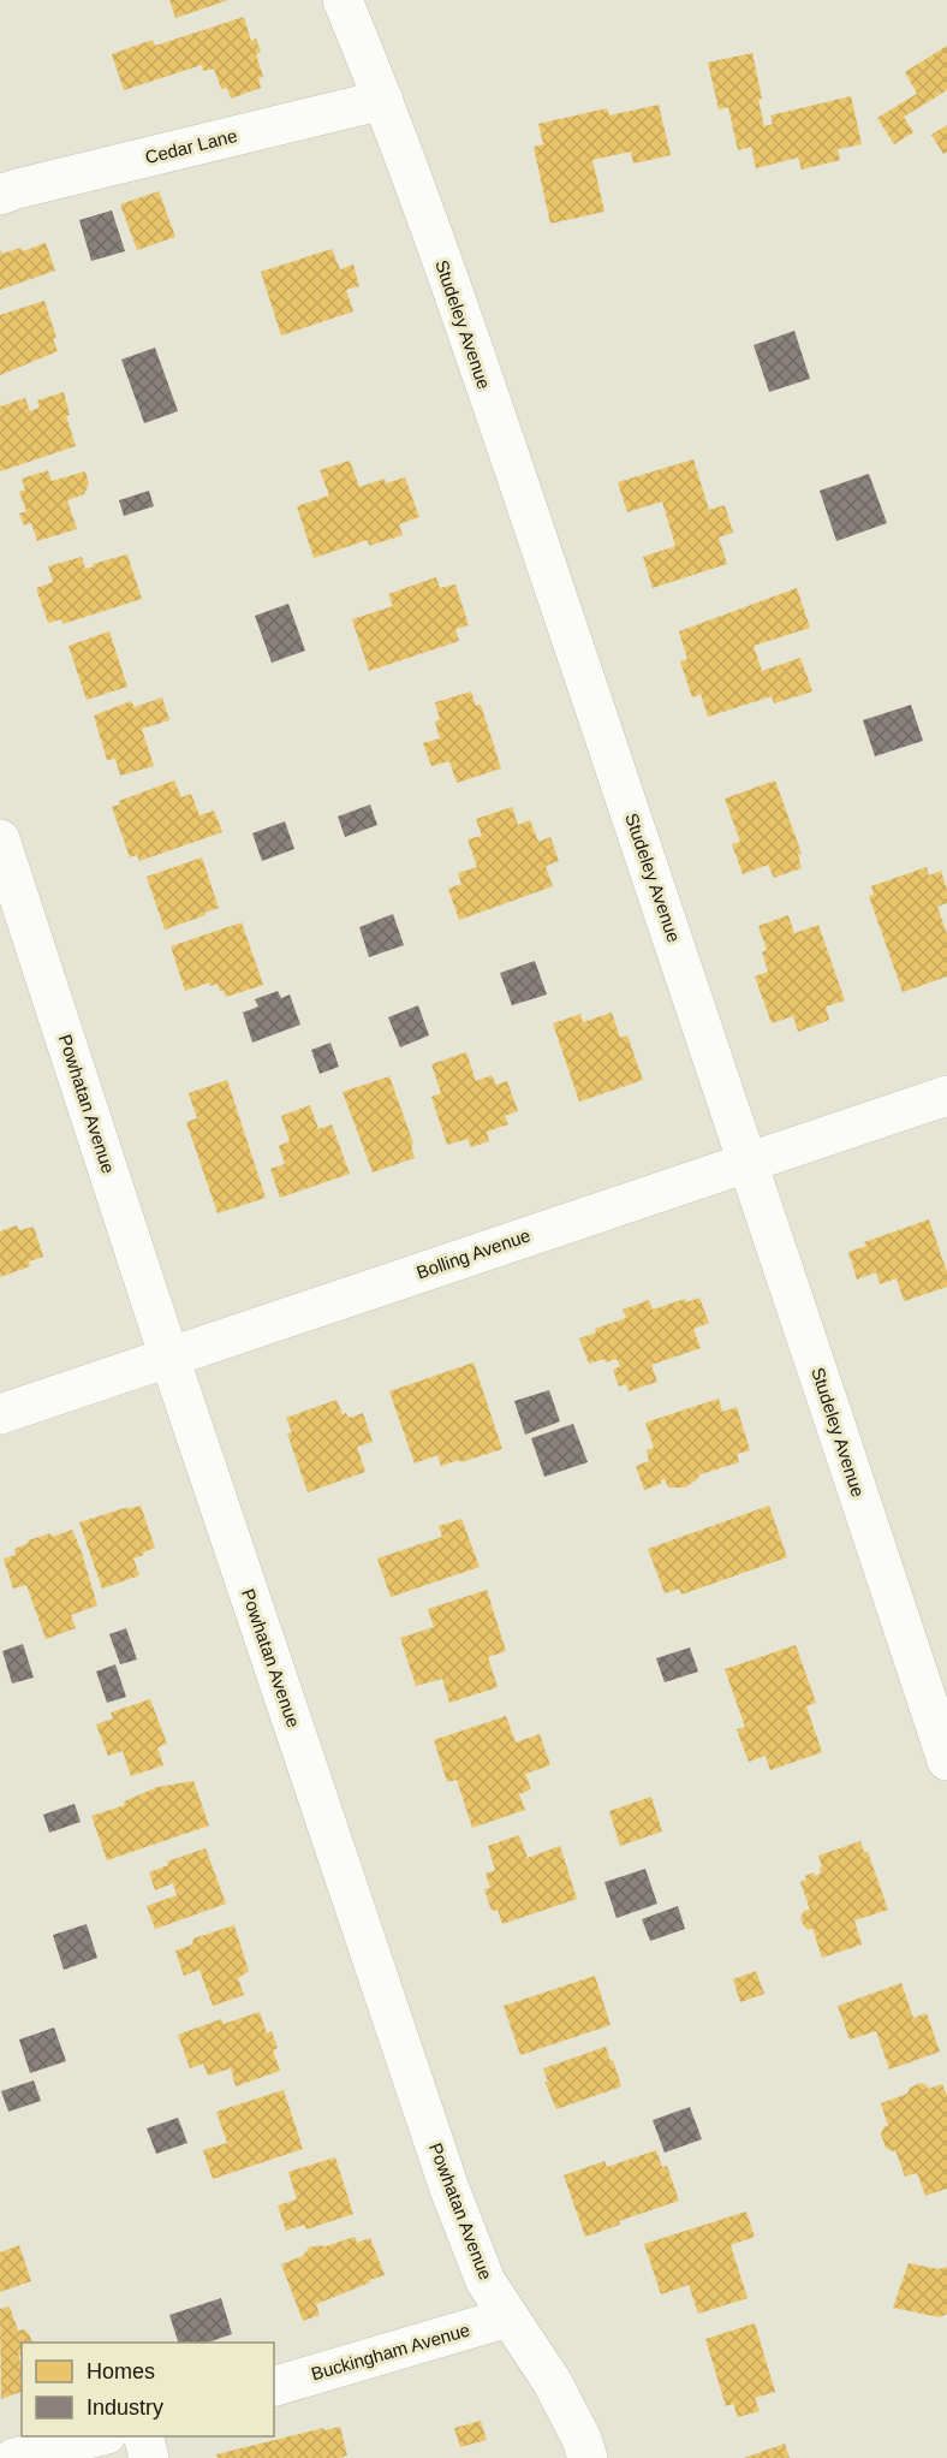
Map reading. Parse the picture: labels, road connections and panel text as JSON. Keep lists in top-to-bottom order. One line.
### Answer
{"streets":{"street":["Cedar Lane","Studeley Avenue","Powhatan Avenue","Bolling Avenue","Buckingham Avenue"]},"crossings":[["Cedar Lane","Studeley Avenue"],["Studeley Avenue","Bolling Avenue"],["Powhatan Avenue","Bolling Avenue"],["Powhatan Avenue","Buckingham Avenue"]],"legend":["Homes","Industry"]}
